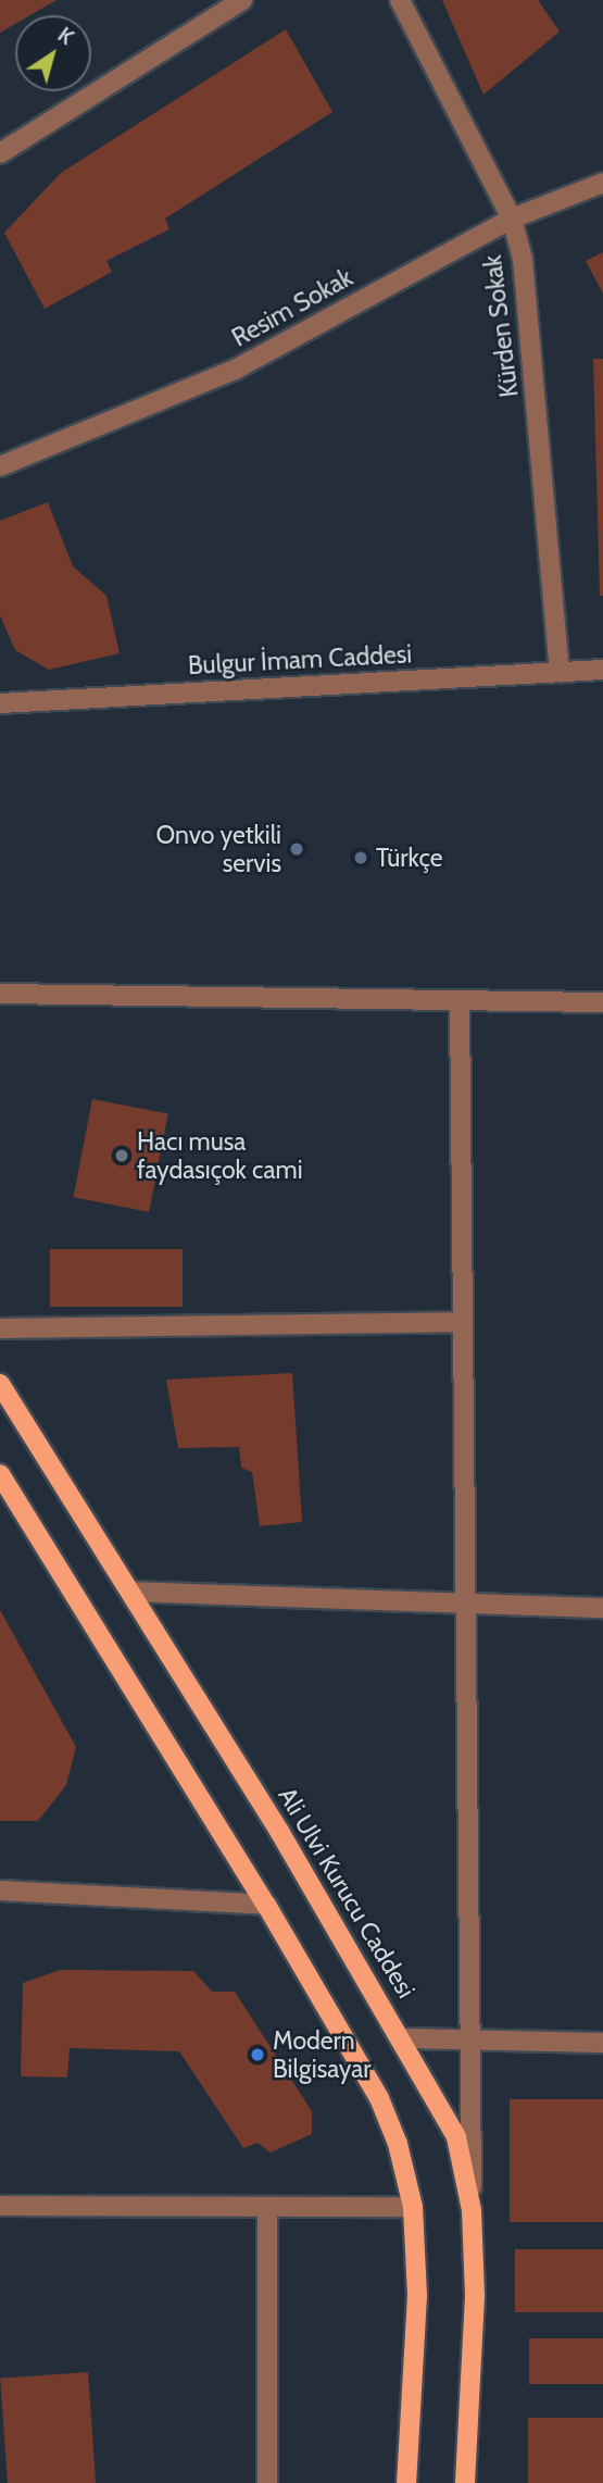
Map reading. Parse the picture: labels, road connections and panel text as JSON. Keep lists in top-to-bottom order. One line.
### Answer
{"streets":{"main road":["Ali Ulvi Kurucu Caddesi"],"street":["Resim Sokak","Kürden Sokak","Bulgur İmam Caddesi"]},"crossings":[["Resim Sokak","Kürden Sokak"],["Kürden Sokak","Bulgur İmam Caddesi"]],"places":["Onvo yetkili servis","Türkçe","Hacı musa faydasıçok cami","Modern Bilgisayar"],"north":"top right"}
